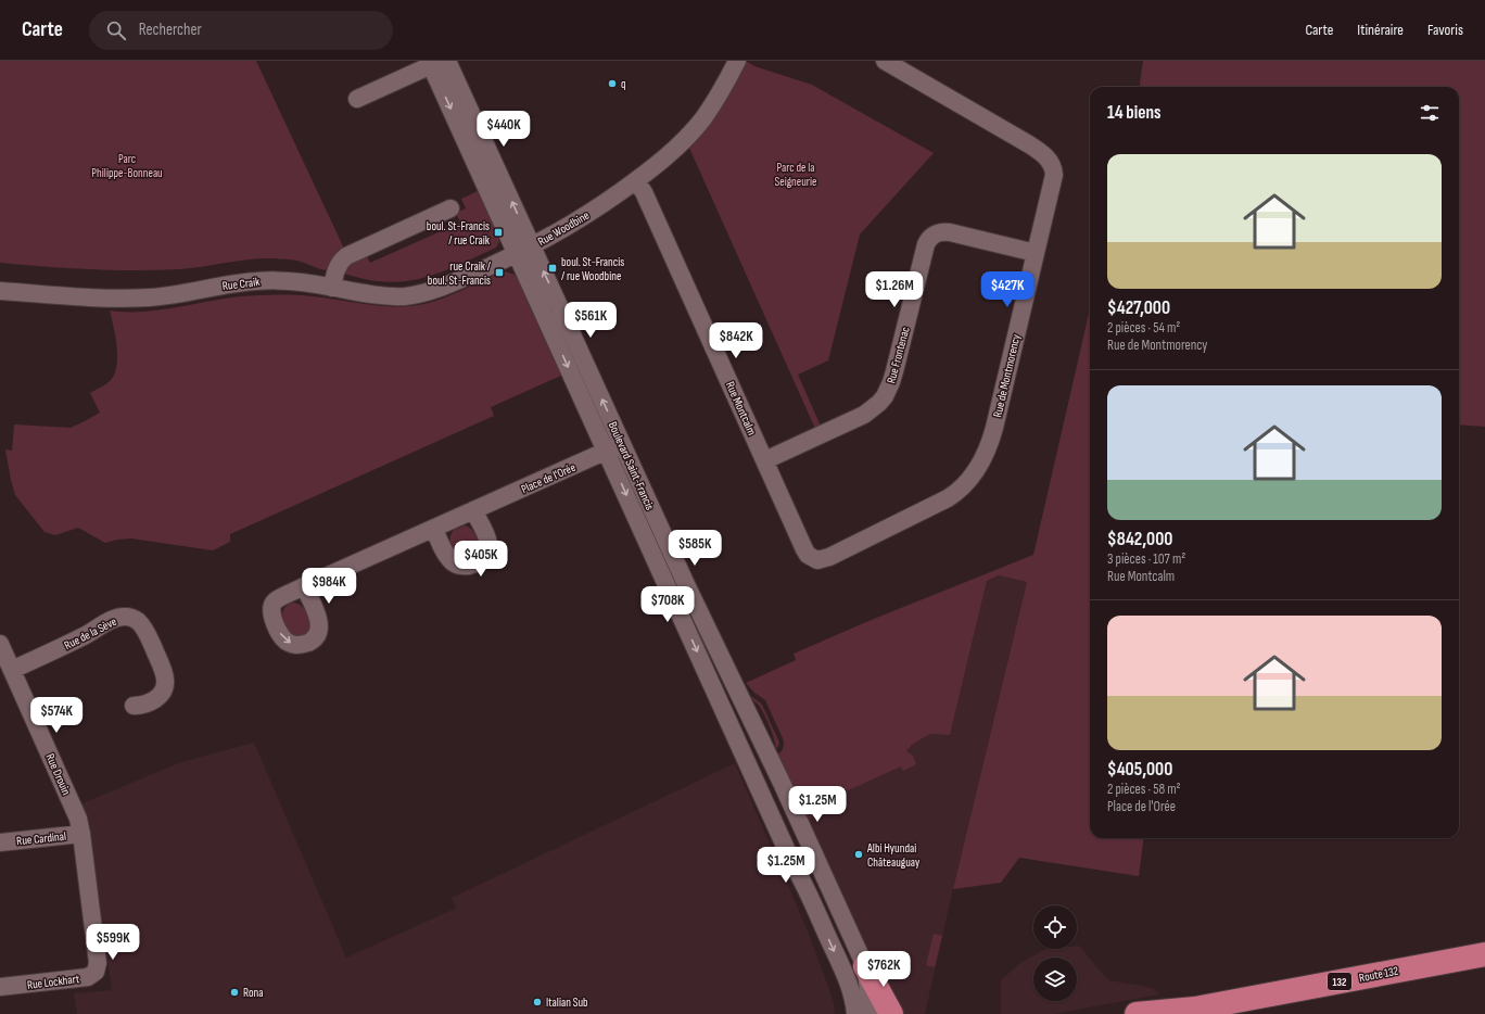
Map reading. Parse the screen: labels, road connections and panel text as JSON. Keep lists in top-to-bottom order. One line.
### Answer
{"streets":{"highway":["Route 132","132"],"street":["Rue Woodbine","Rue Craik","Rue Frontenac","Rue de Montmorency","Rue Montcalm","Boulevard Saint-Francis","Place de l'Orée","Rue de la Sève","Rue Drouin","Rue Cardinal","Rue Lockhart"]},"crossings":[["Rue Woodbine","Rue Craik"],["Rue Woodbine","Rue Montcalm"],["Rue Woodbine","Boulevard Saint-Francis"],["Rue Frontenac","Rue de Montmorency"],["Rue Frontenac","Rue Montcalm"],["Rue de Montmorency","Rue Montcalm"],["Boulevard Saint-Francis","Place de l'Orée"],["Rue de la Sève","Rue Drouin"],["Rue Drouin","Rue Cardinal"],["Rue Drouin","Rue Lockhart"],["Rue Cardinal","Rue Lockhart"],["Route 132","132"]],"parks":["Parc Philippe-Bonneau","Parc de la Seigneurie"],"places":{"other":["q","Albi Hyundai Châteauguay","Rona","Italian Sub"],"transit":["boul. St-Francis / rue Craik","boul. St-Francis / rue Woodbine","rue Craik / boul. St-Francis"]},"page":{"header":"Carte","search":"Rechercher","nav":["Carte","Itinéraire","Favoris"],"heading":"14 biens","price":["$440K","$1.26M","$427K","$561K","$842K","$585K","$405K","$984K","$708K","$574K","$1.25M","$1.25M","$599K","$762K"],"list":[{"name":"$427,000","note":"2 pièces · 54 m² · Rue de Montmorency"},{"name":"$842,000","note":"3 pièces · 107 m² · Rue Montcalm"},{"name":"$405,000","note":"2 pièces · 58 m² · Place de l'Orée"}]}}
